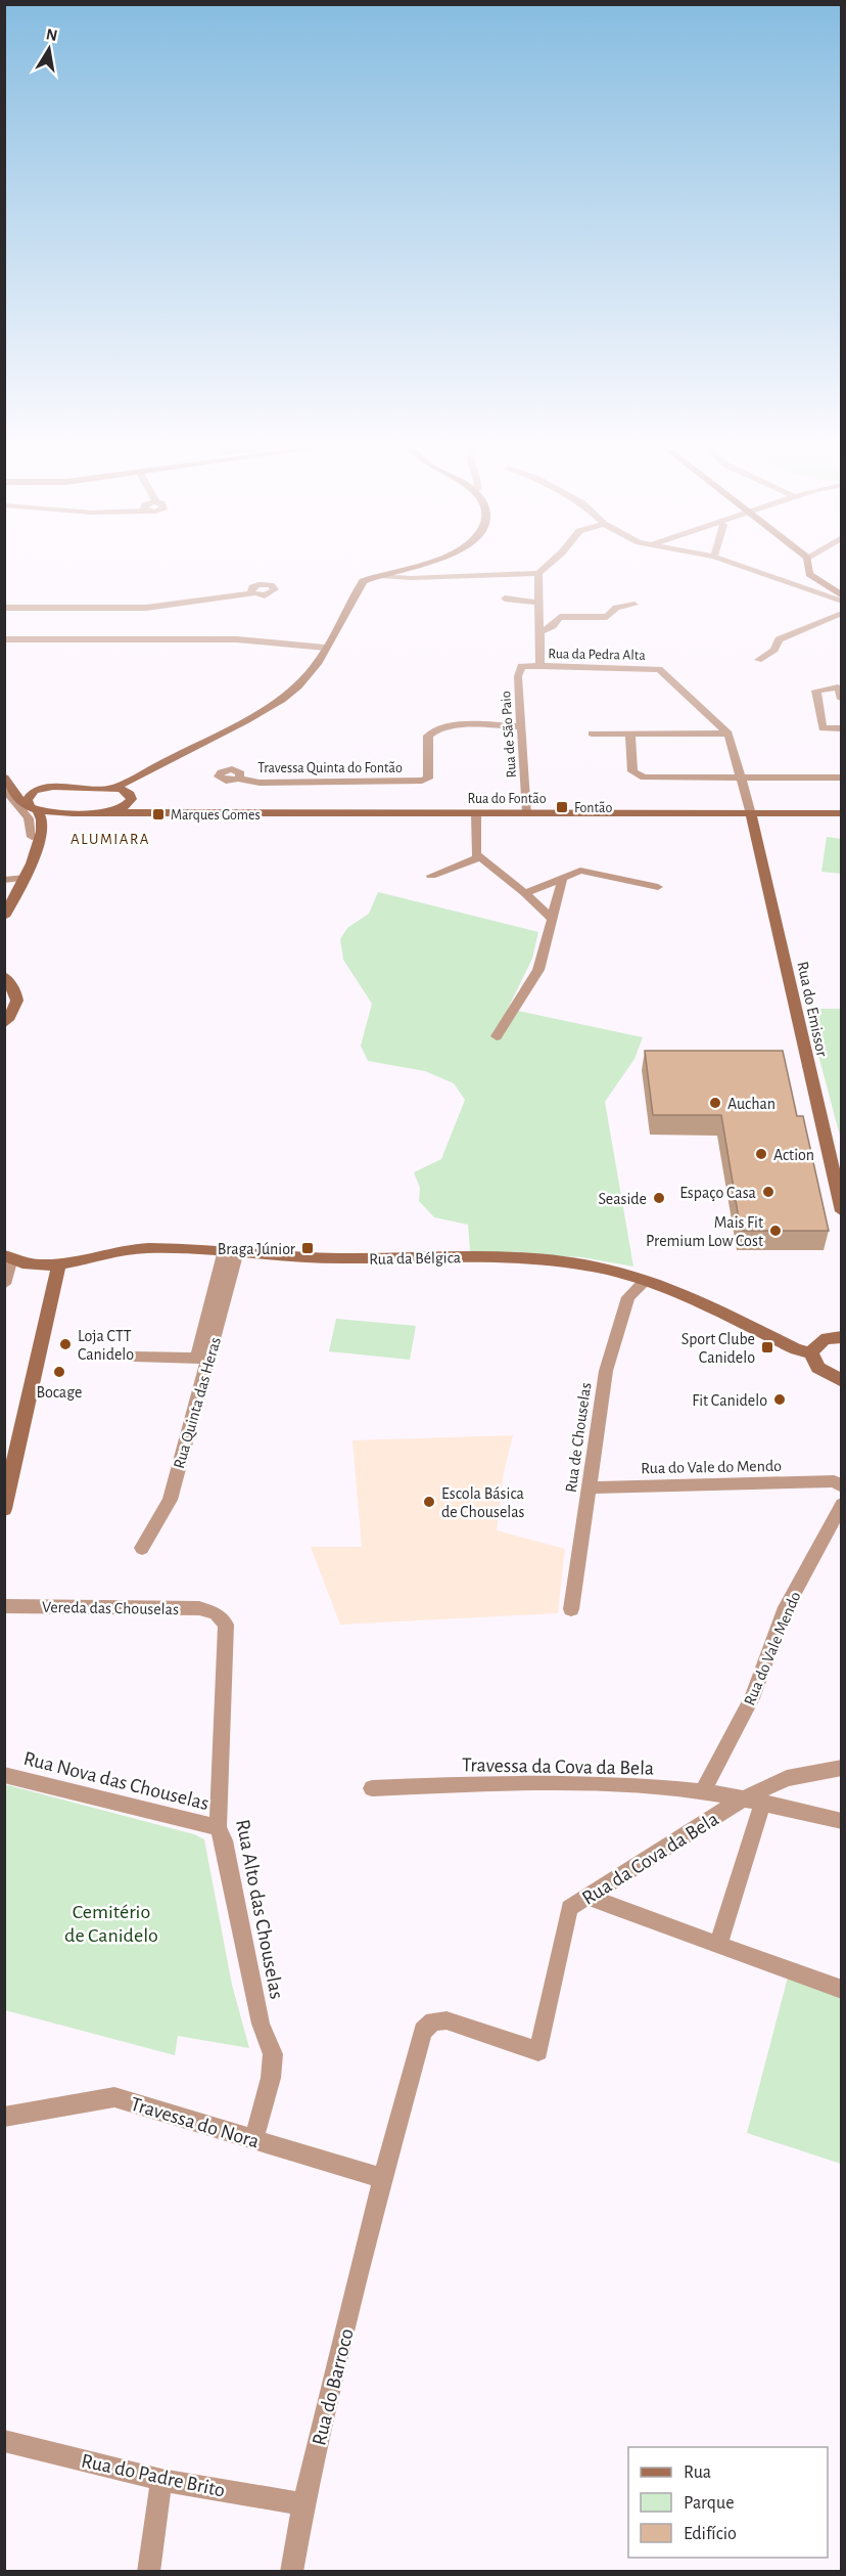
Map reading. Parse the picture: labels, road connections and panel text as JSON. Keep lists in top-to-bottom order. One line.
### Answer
{"streets":{"main road":["Rua do Fontão","Rua do Emissor","Rua da Bélgica"],"street":["Rua da Pedra Alta","Rua de São Paio","Travessa Quinta do Fontão","Rua Quinta das Heras","Rua de Chouselas","Rua do Vale do Mendo","Vereda das Chouselas","Rua do Vale Mendo","Travessa da Cova da Bela","Rua Nova das Chouselas","Rua da Cova da Bela","Rua Alto das Chouselas","Travessa do Nora","Rua do Barroco","Rua do Padre Brito"]},"crossings":[["Rua da Pedra Alta","Rua de São Paio"],["Rua de São Paio","Travessa Quinta do Fontão"],["Rua de São Paio","Rua do Fontão"],["Rua do Fontão","Rua do Emissor"],["Rua da Bélgica","Rua Quinta das Heras"],["Rua da Bélgica","Rua de Chouselas"],["Rua de Chouselas","Rua do Vale do Mendo"],["Vereda das Chouselas","Rua Alto das Chouselas"],["Rua do Vale Mendo","Travessa da Cova da Bela"],["Travessa da Cova da Bela","Rua da Cova da Bela"],["Rua Nova das Chouselas","Rua Alto das Chouselas"],["Rua da Cova da Bela","Travessa do Nora"],["Rua da Cova da Bela","Rua do Barroco"],["Rua Alto das Chouselas","Travessa do Nora"],["Rua do Barroco","Rua do Padre Brito"]],"districts":["ALUMIARA"],"parks":["Cemitério de Canidelo"],"places":{"transit":["Fontão","Marques Gomes","Braga Júnior","Sport Clube Canidelo"],"other":["Auchan","Action","Espaço Casa","Seaside","Mais Fit Premium Low Cost","Loja CTT Canidelo","Bocage","Fit Canidelo","Escola Básica de Chouselas"]},"legend":["Rua","Parque","Edifício"],"north":"top"}
